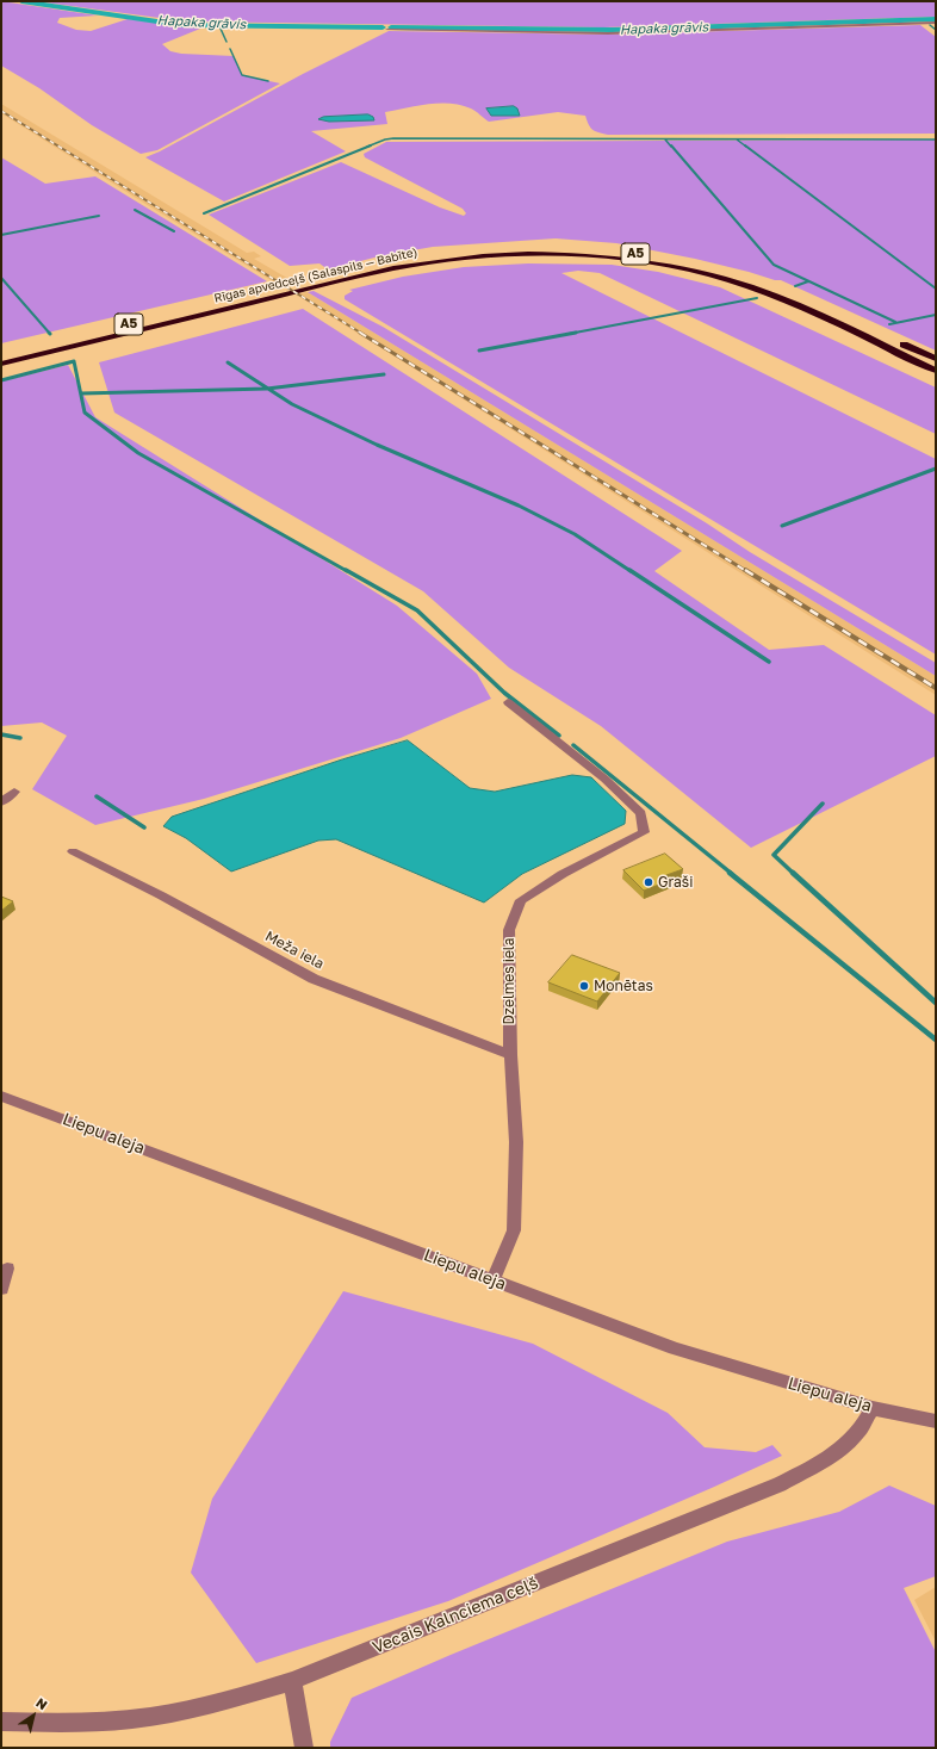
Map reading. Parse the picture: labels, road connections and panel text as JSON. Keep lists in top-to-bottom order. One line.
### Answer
{"streets":{"highway":["A5","Rīgas apvedceļš (Salaspils — Babīte)"],"street":["Meža iela","Dzelmes iela","Liepu aleja","Vecais Kalnciema ceļš"]},"crossings":[["Meža iela","Dzelmes iela"],["Dzelmes iela","Liepu aleja"],["Liepu aleja","Vecais Kalnciema ceļš"]],"water":["Hapaka grāvis"],"places":["Graši","Monētas"],"north":"top right"}
